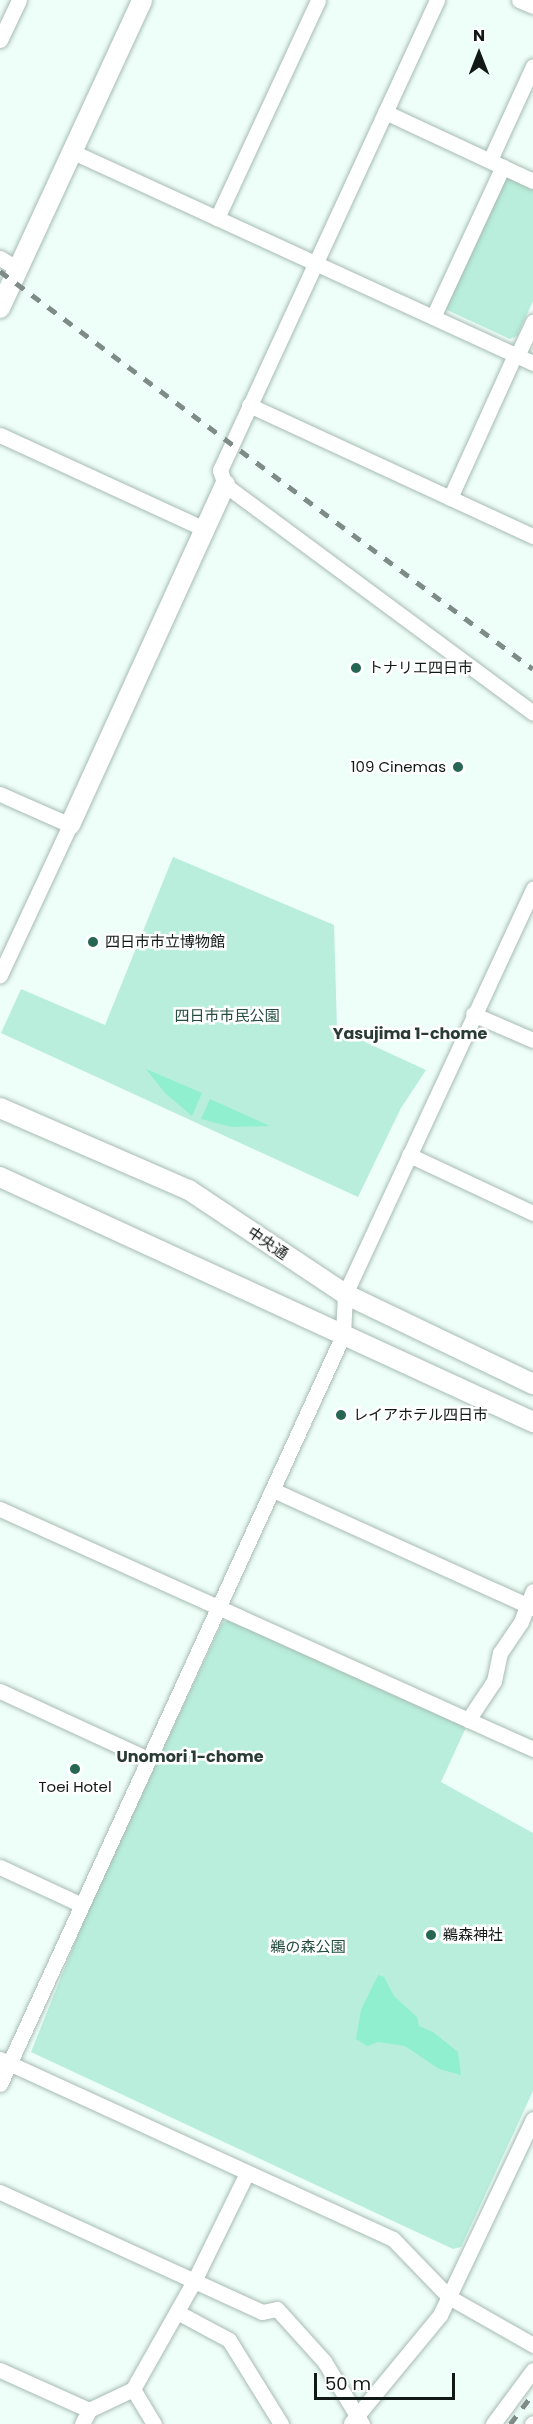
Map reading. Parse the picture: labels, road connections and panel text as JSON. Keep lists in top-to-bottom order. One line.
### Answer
{"streets":{"street":["中央通"]},"districts":["Yasujima 1-chome","Unomori 1-chome"],"parks":["四日市市民公園","鵜の森公園"],"places":["トナリエ四日市","109 Cinemas","四日市市立博物館","レイアホテル四日市","Toei Hotel","鵜森神社"],"scale_bar":"50 m","north":"top"}
